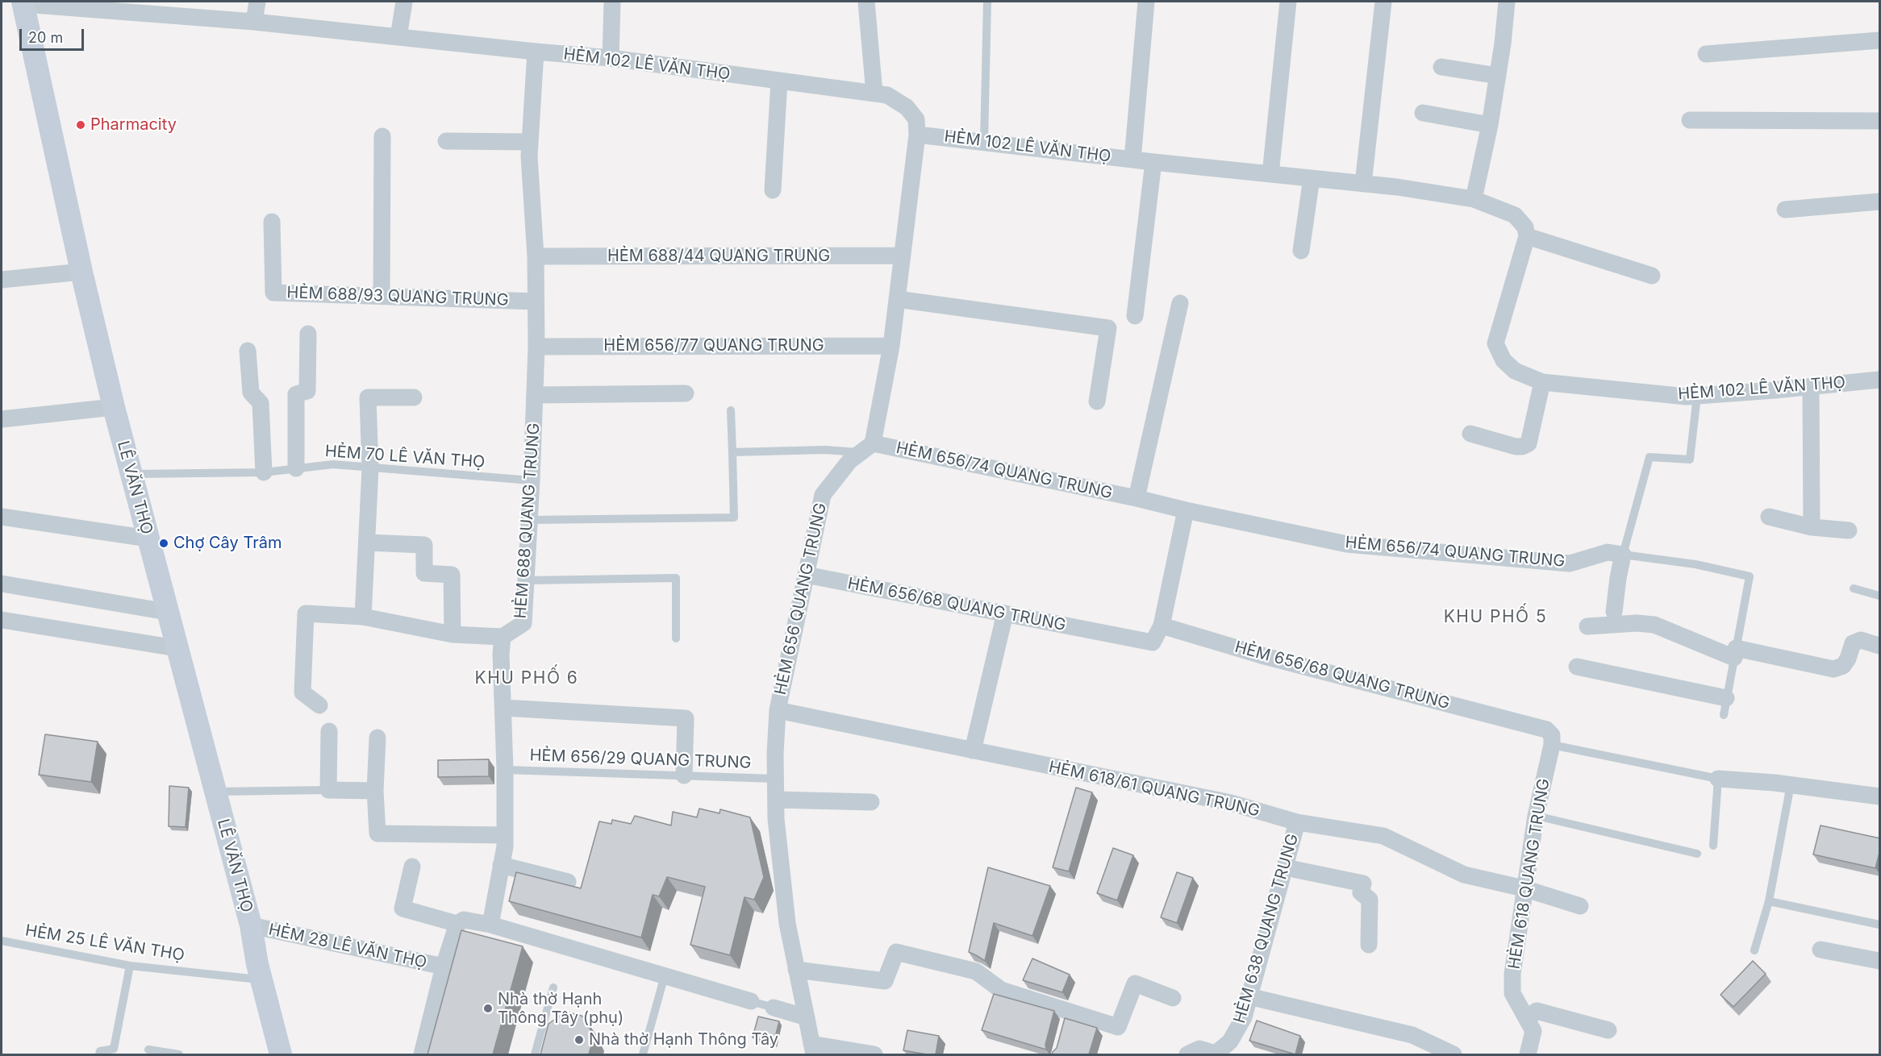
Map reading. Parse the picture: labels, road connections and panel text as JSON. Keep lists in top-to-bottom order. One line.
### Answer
{"streets":{"main road":["LÊ VĂN THỌ"],"street":["HẺM 102 LÊ VĂN THỌ","HẺM 688/44 QUANG TRUNG","HẺM 688/93 QUANG TRUNG","HẺM 656/77 QUANG TRUNG","HẺM 656/74 QUANG TRUNG","HẺM 688 QUANG TRUNG","HẺM 656 QUANG TRUNG","HẺM 656/68 QUANG TRUNG","HẺM 618/61 QUANG TRUNG","HẺM 618 QUANG TRUNG","HẺM 638 QUANG TRUNG","HẺM 28 LÊ VĂN THỌ"],"lane":["HẺM 70 LÊ VĂN THỌ","HẺM 656/29 QUANG TRUNG","HẺM 25 LÊ VĂN THỌ"]},"crossings":[["HẺM 102 LÊ VĂN THỌ","LÊ VĂN THỌ"],["HẺM 102 LÊ VĂN THỌ","HẺM 688 QUANG TRUNG"],["HẺM 688/44 QUANG TRUNG","HẺM 688 QUANG TRUNG"],["HẺM 688/93 QUANG TRUNG","HẺM 688 QUANG TRUNG"],["HẺM 656/77 QUANG TRUNG","HẺM 688 QUANG TRUNG"],["HẺM 70 LÊ VĂN THỌ","LÊ VĂN THỌ"],["HẺM 70 LÊ VĂN THỌ","HẺM 688 QUANG TRUNG"],["HẺM 656/74 QUANG TRUNG","HẺM 656 QUANG TRUNG"],["LÊ VĂN THỌ","HẺM 25 LÊ VĂN THỌ"],["LÊ VĂN THỌ","HẺM 28 LÊ VĂN THỌ"],["HẺM 688 QUANG TRUNG","HẺM 656/29 QUANG TRUNG"],["HẺM 656 QUANG TRUNG","HẺM 656/68 QUANG TRUNG"],["HẺM 656 QUANG TRUNG","HẺM 656/29 QUANG TRUNG"],["HẺM 656 QUANG TRUNG","HẺM 618/61 QUANG TRUNG"],["HẺM 656/68 QUANG TRUNG","HẺM 618 QUANG TRUNG"],["HẺM 618/61 QUANG TRUNG","HẺM 618 QUANG TRUNG"],["HẺM 618/61 QUANG TRUNG","HẺM 638 QUANG TRUNG"]],"districts":["KHU PHỐ 5","KHU PHỐ 6"],"places":["Pharmacity","Chợ Cây Trâm","Nhà thờ Hạnh Thông Tây (phụ)","Nhà thờ Hạnh Thông Tây"],"scale_bar":"20 m"}
